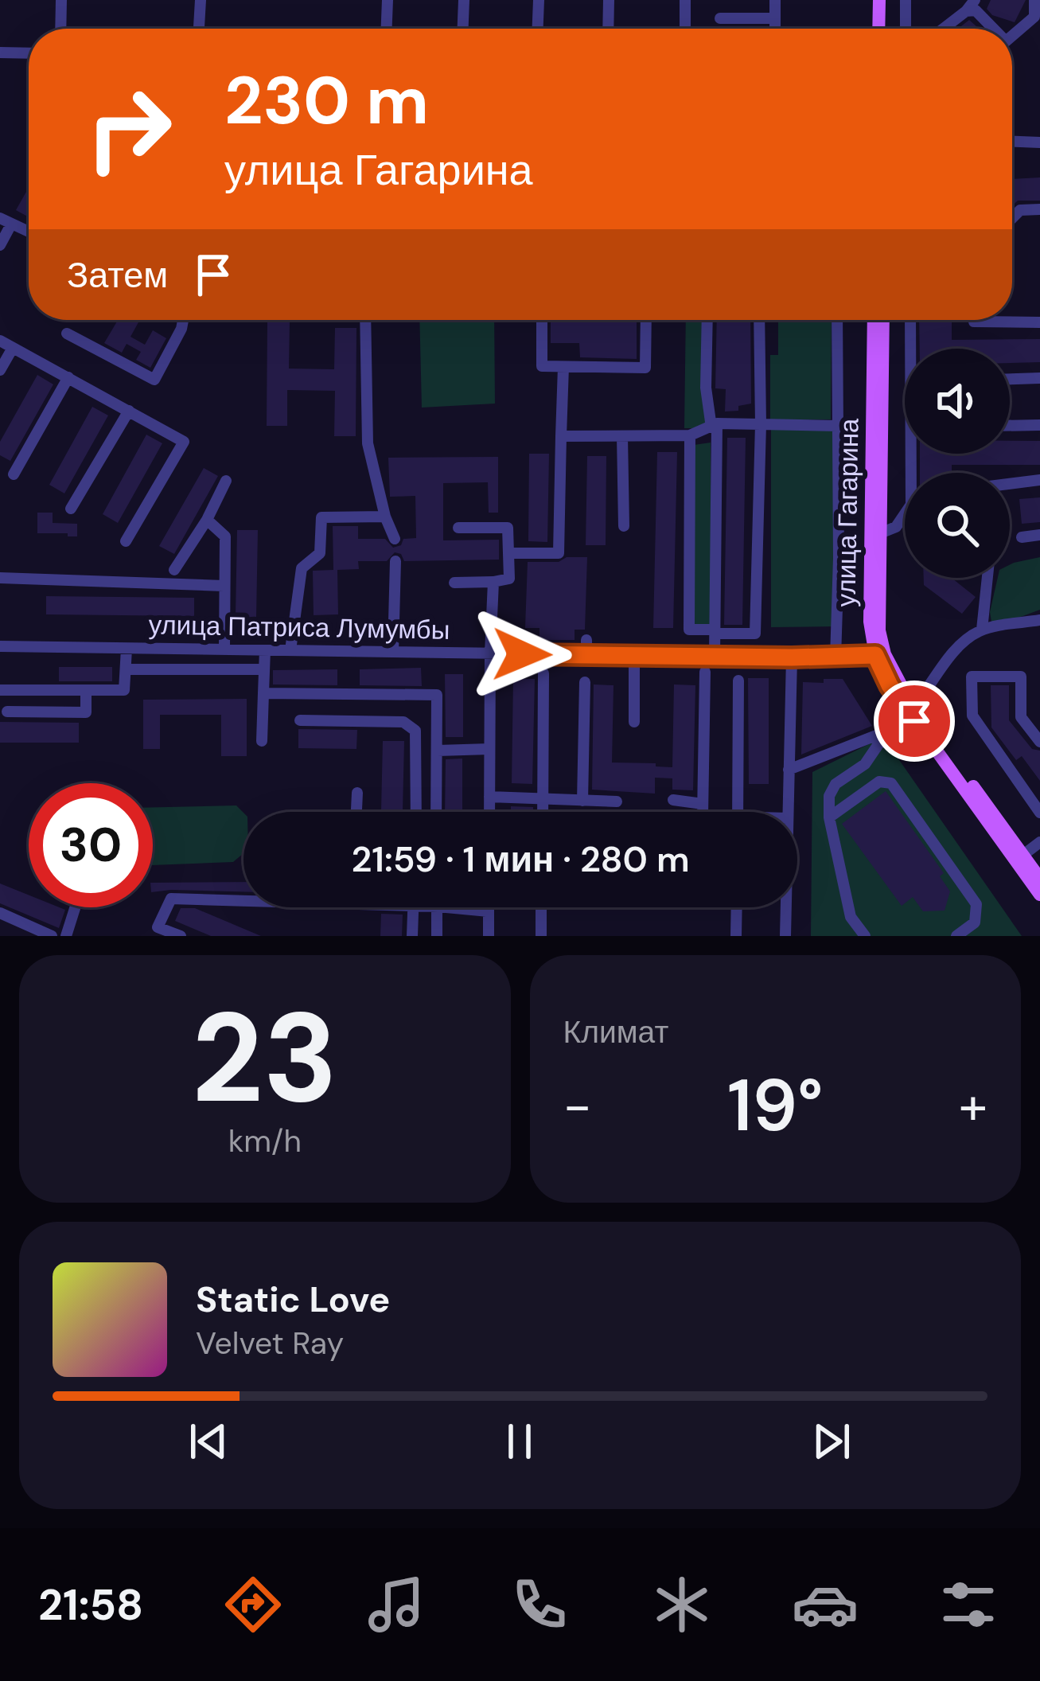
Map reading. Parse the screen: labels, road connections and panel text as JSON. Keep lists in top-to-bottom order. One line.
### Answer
{"streets":{"main road":["улица Гагарина"],"street":["улица Патриса Лумумбы"]},"crossings":[["улица Гагарина","улица Патриса Лумумбы"]],"page":{"turn":["230 m","улица Гагарина"],"then":"Затем","limit":"30","trip":"21:59 · 1 мин · 280 m","tile":[["23","km/h"],"Климат"],"heat":["−","19°","+"],"song":["Static Love","Velvet Ray"],"tabs":"21:58"}}
